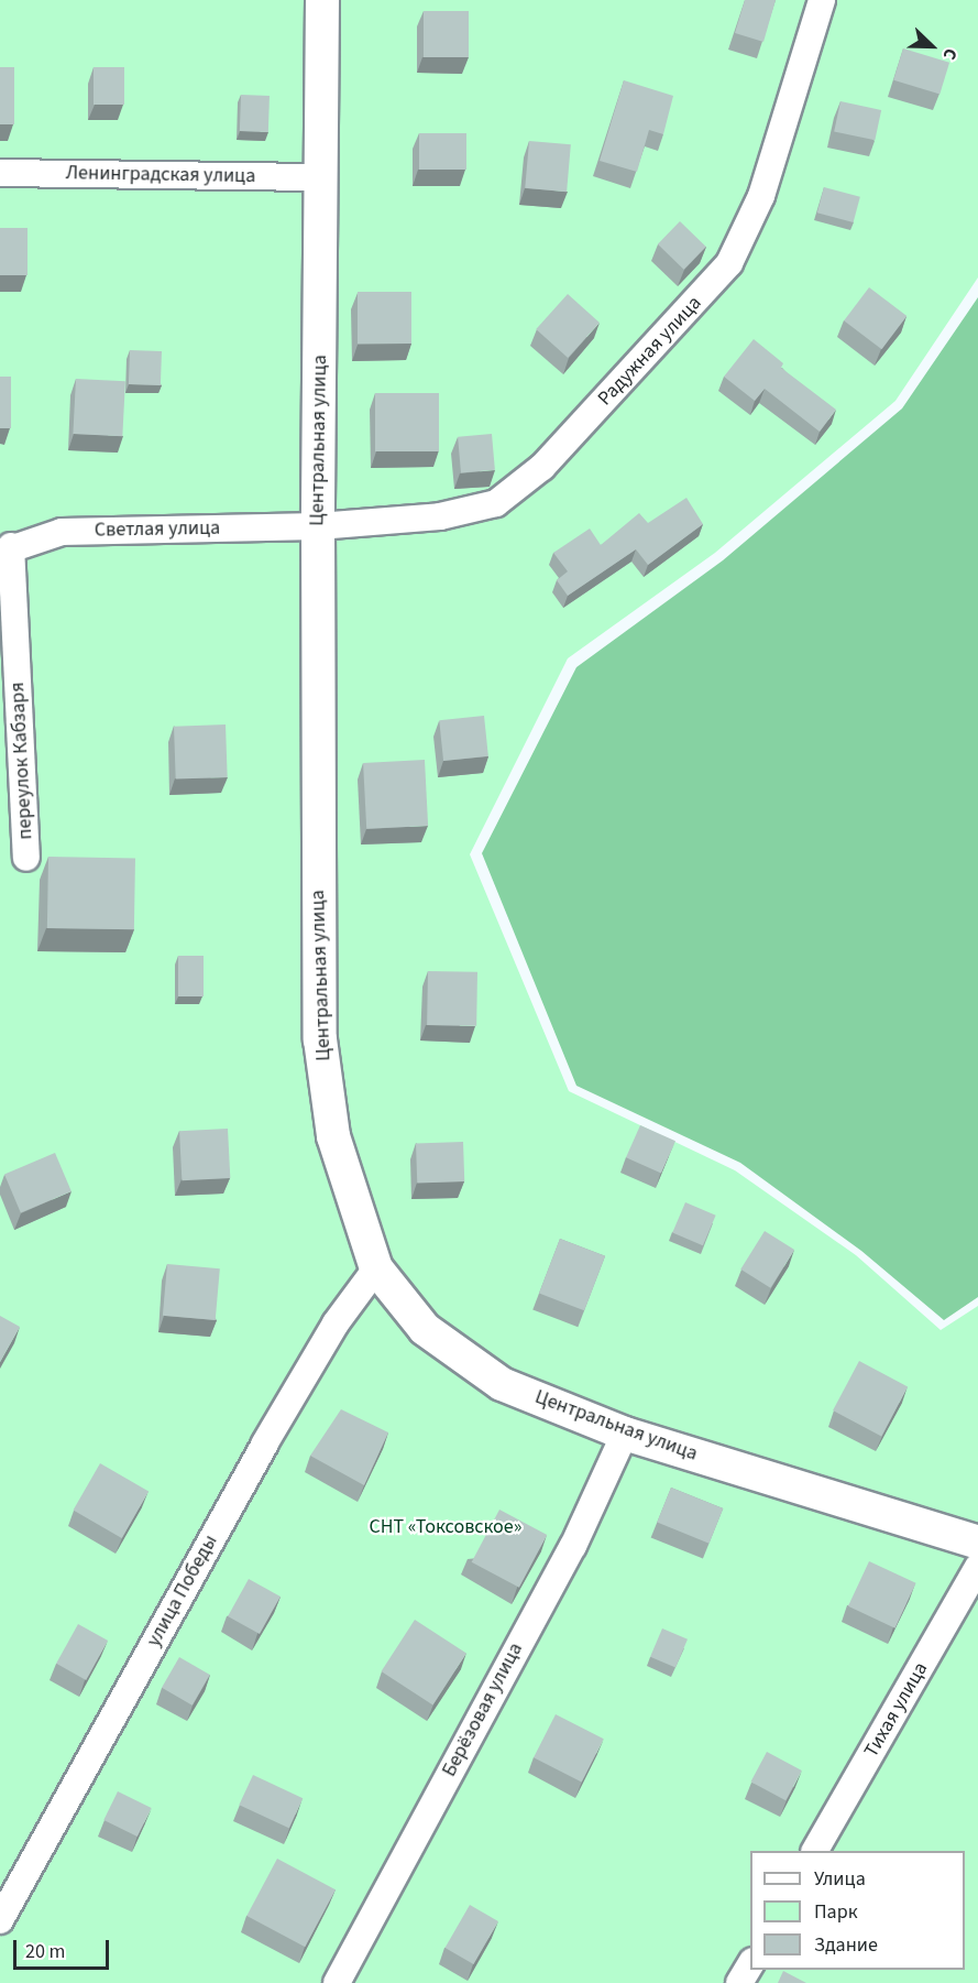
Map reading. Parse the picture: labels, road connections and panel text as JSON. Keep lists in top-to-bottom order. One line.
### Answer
{"streets":{"street":["Ленинградская улица","Радужная улица","Центральная улица","Светлая улица","переулок Кабзаря","улица Победы","Берёзовая улица","Тихая улица"]},"crossings":[["Ленинградская улица","Центральная улица"],["Радужная улица","Центральная улица"],["Радужная улица","Светлая улица"],["Центральная улица","Светлая улица"],["Центральная улица","улица Победы"],["Центральная улица","Берёзовая улица"],["Светлая улица","переулок Кабзаря"]],"parks":["СНТ «Токсовское»"],"legend":["Улица","Парк","Здание"],"scale_bar":"20 m","north":"bottom right"}
